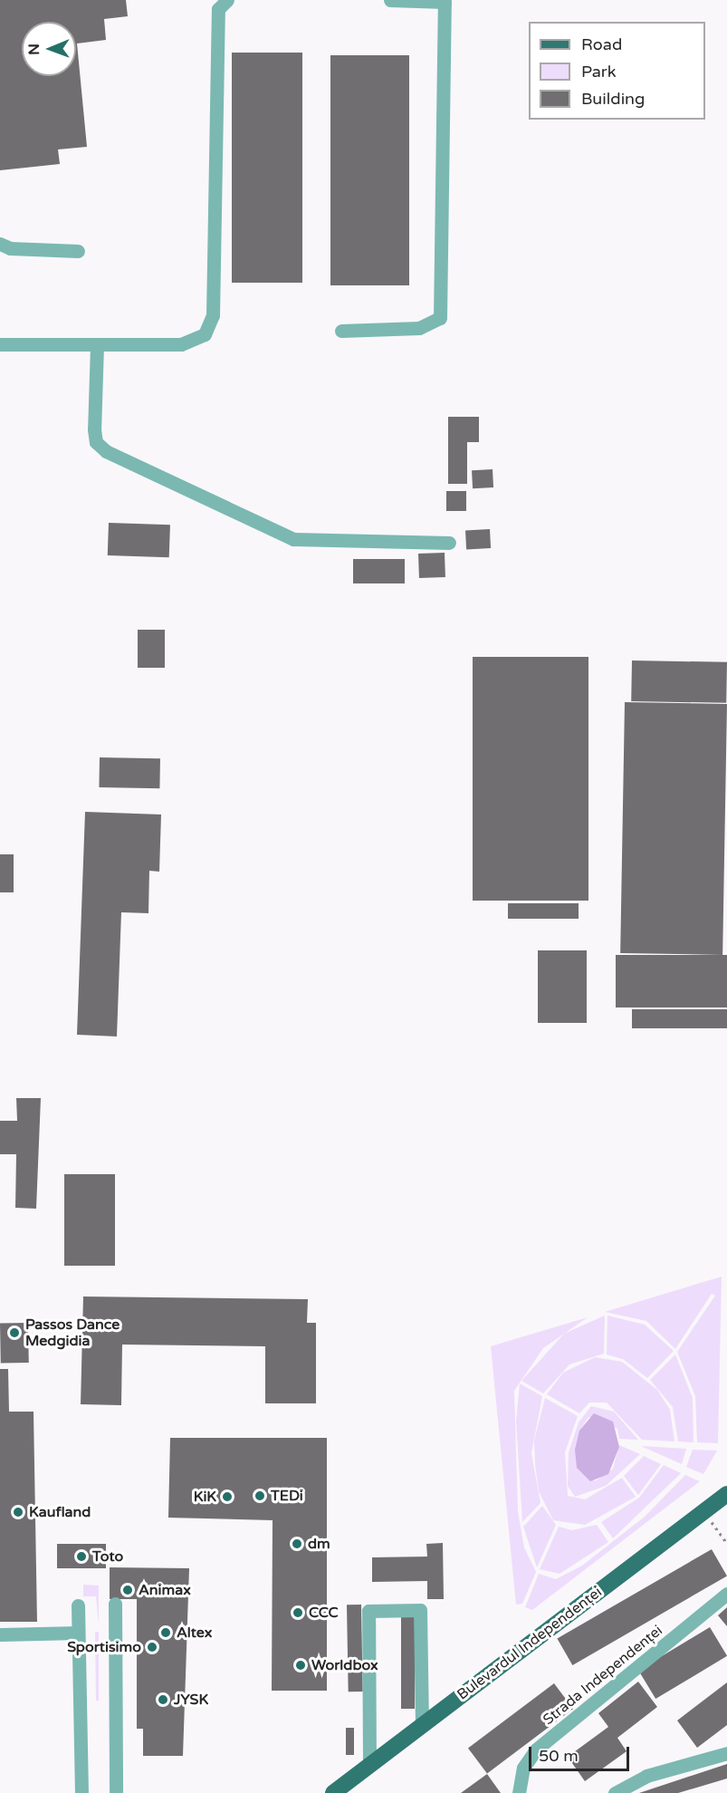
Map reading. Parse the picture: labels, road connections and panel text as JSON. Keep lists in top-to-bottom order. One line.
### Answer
{"streets":{"main road":["Bulevardul Independenței"],"street":["Strada Independenței"]},"places":["Passos Dance Medgidia","TEDi","KiK","Kaufland","dm","Toto","Animax","CCC","Altex","Sportisimo","Worldbox","JYSK"],"legend":["Road","Park","Building"],"scale_bar":"50 m","north":"left"}
